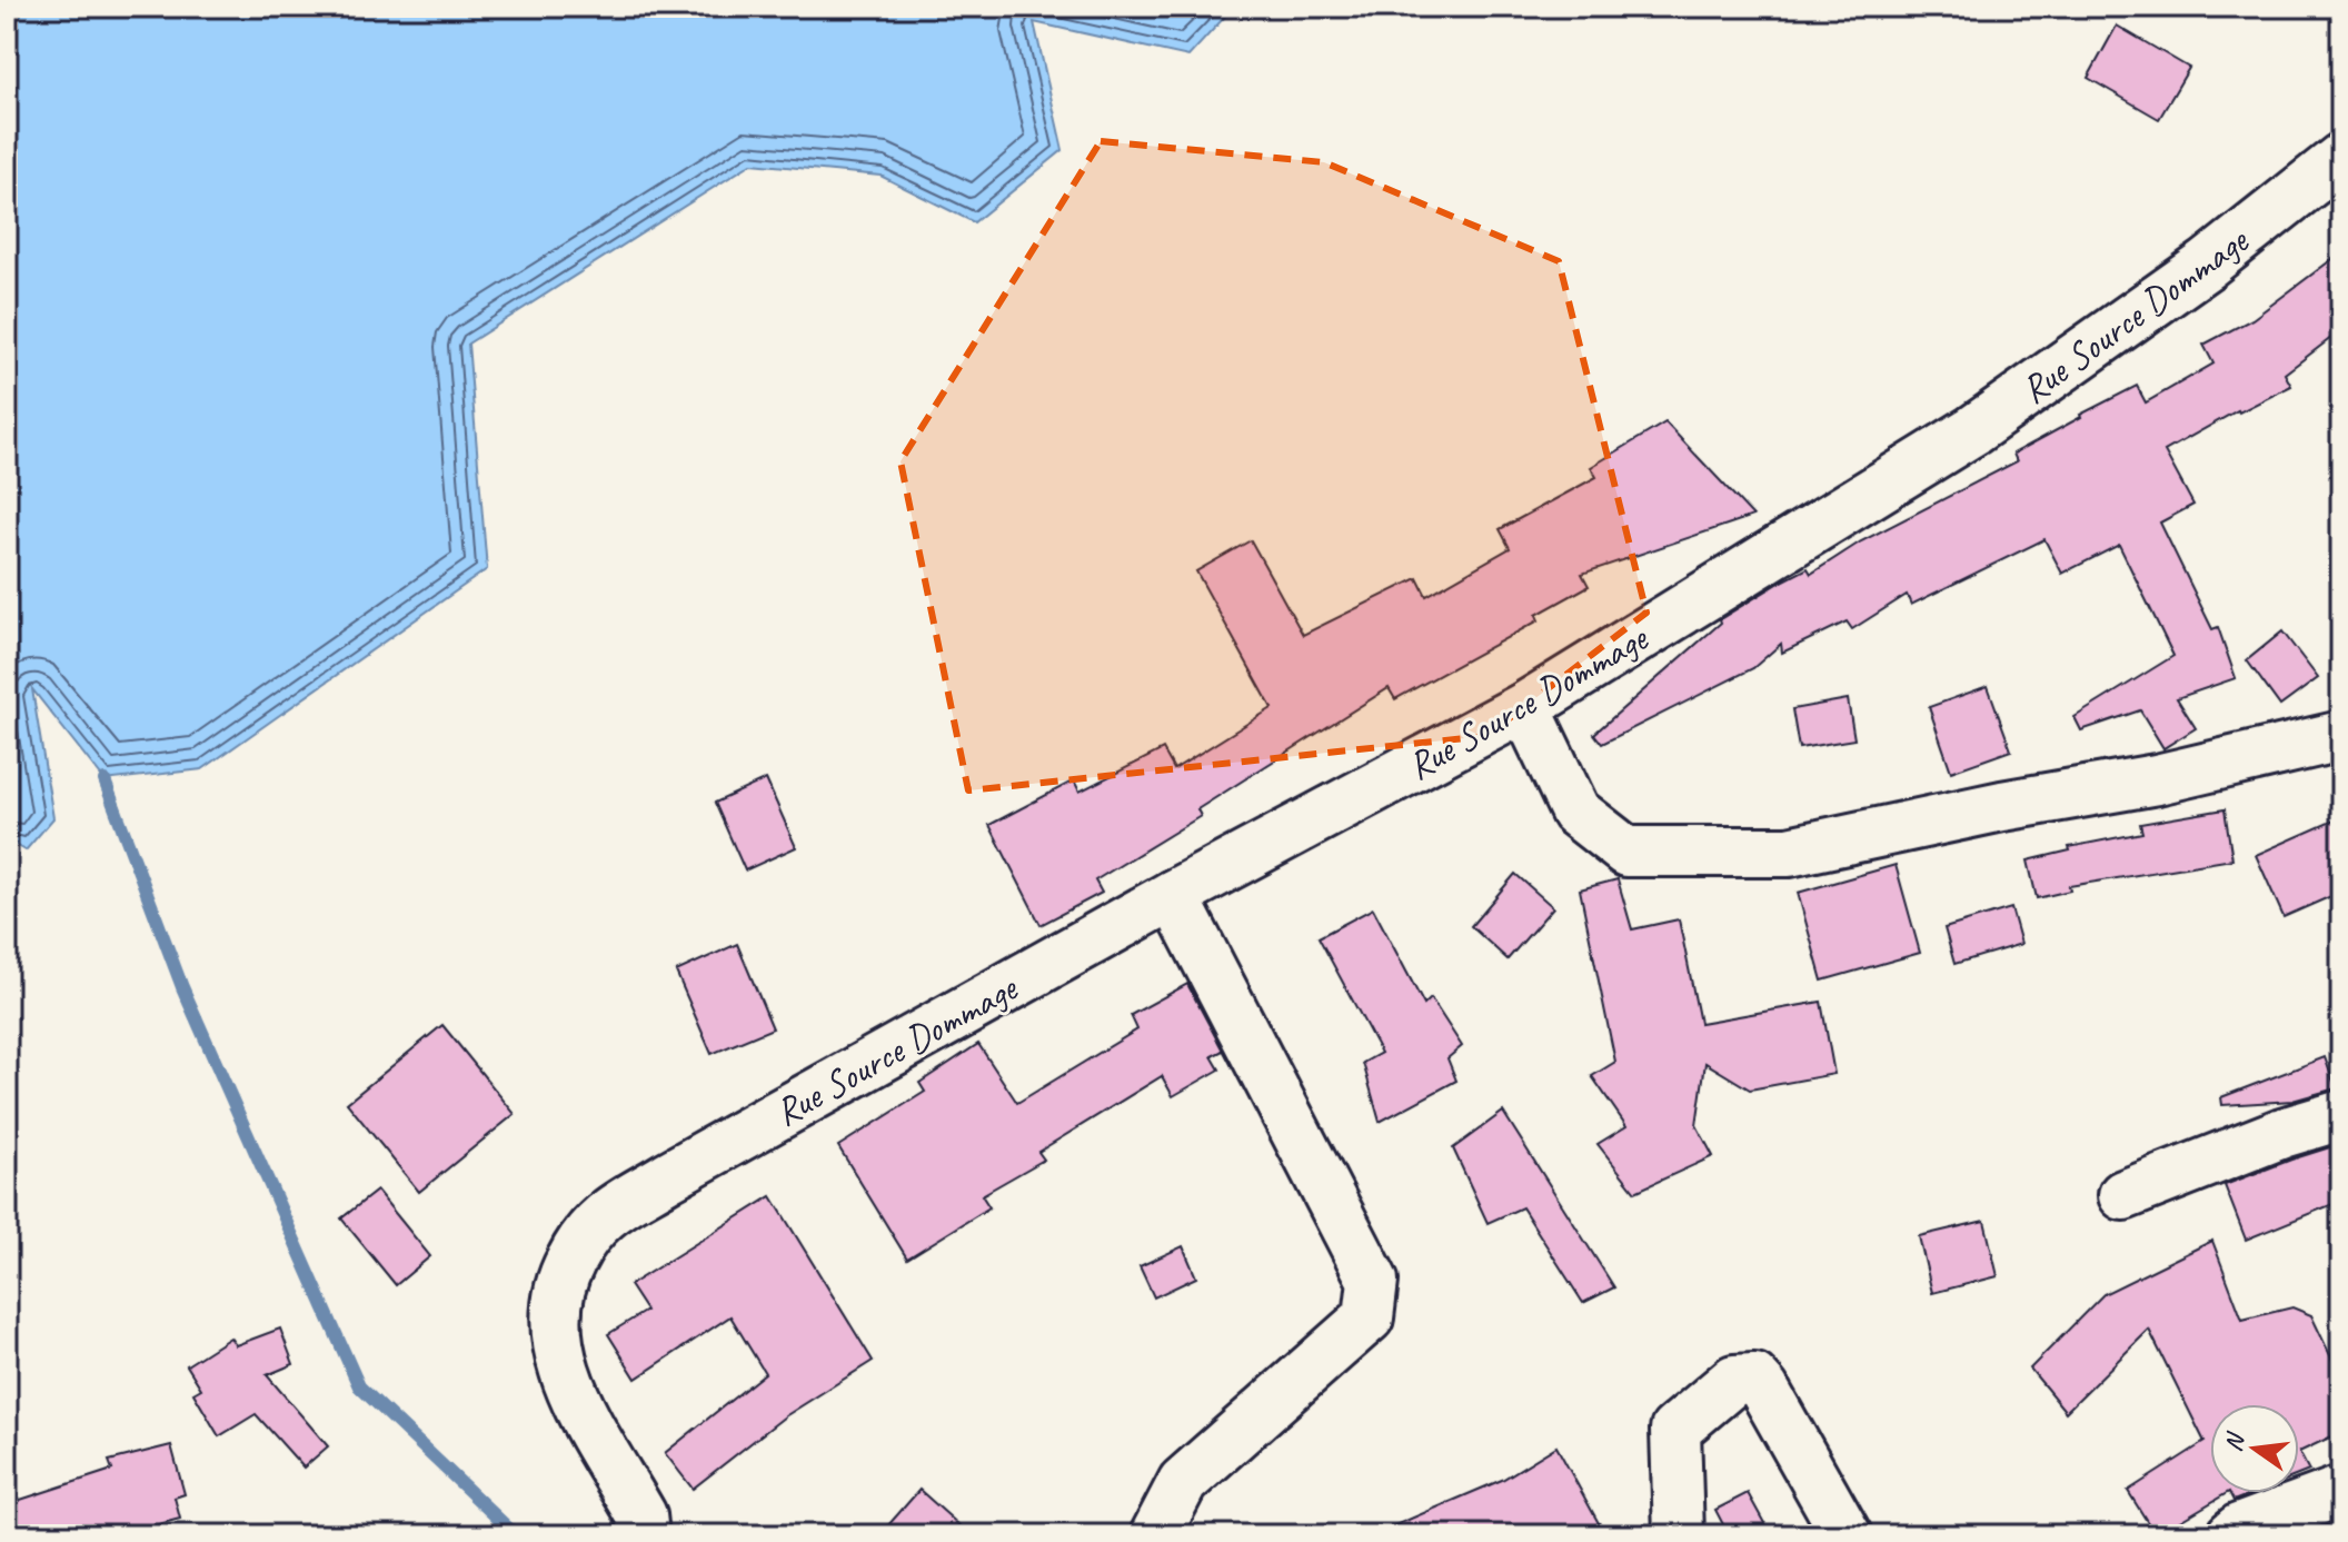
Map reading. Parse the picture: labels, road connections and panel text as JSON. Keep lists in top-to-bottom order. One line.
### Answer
{"streets":{"street":["Rue Source Dommage"]},"north":"left"}
